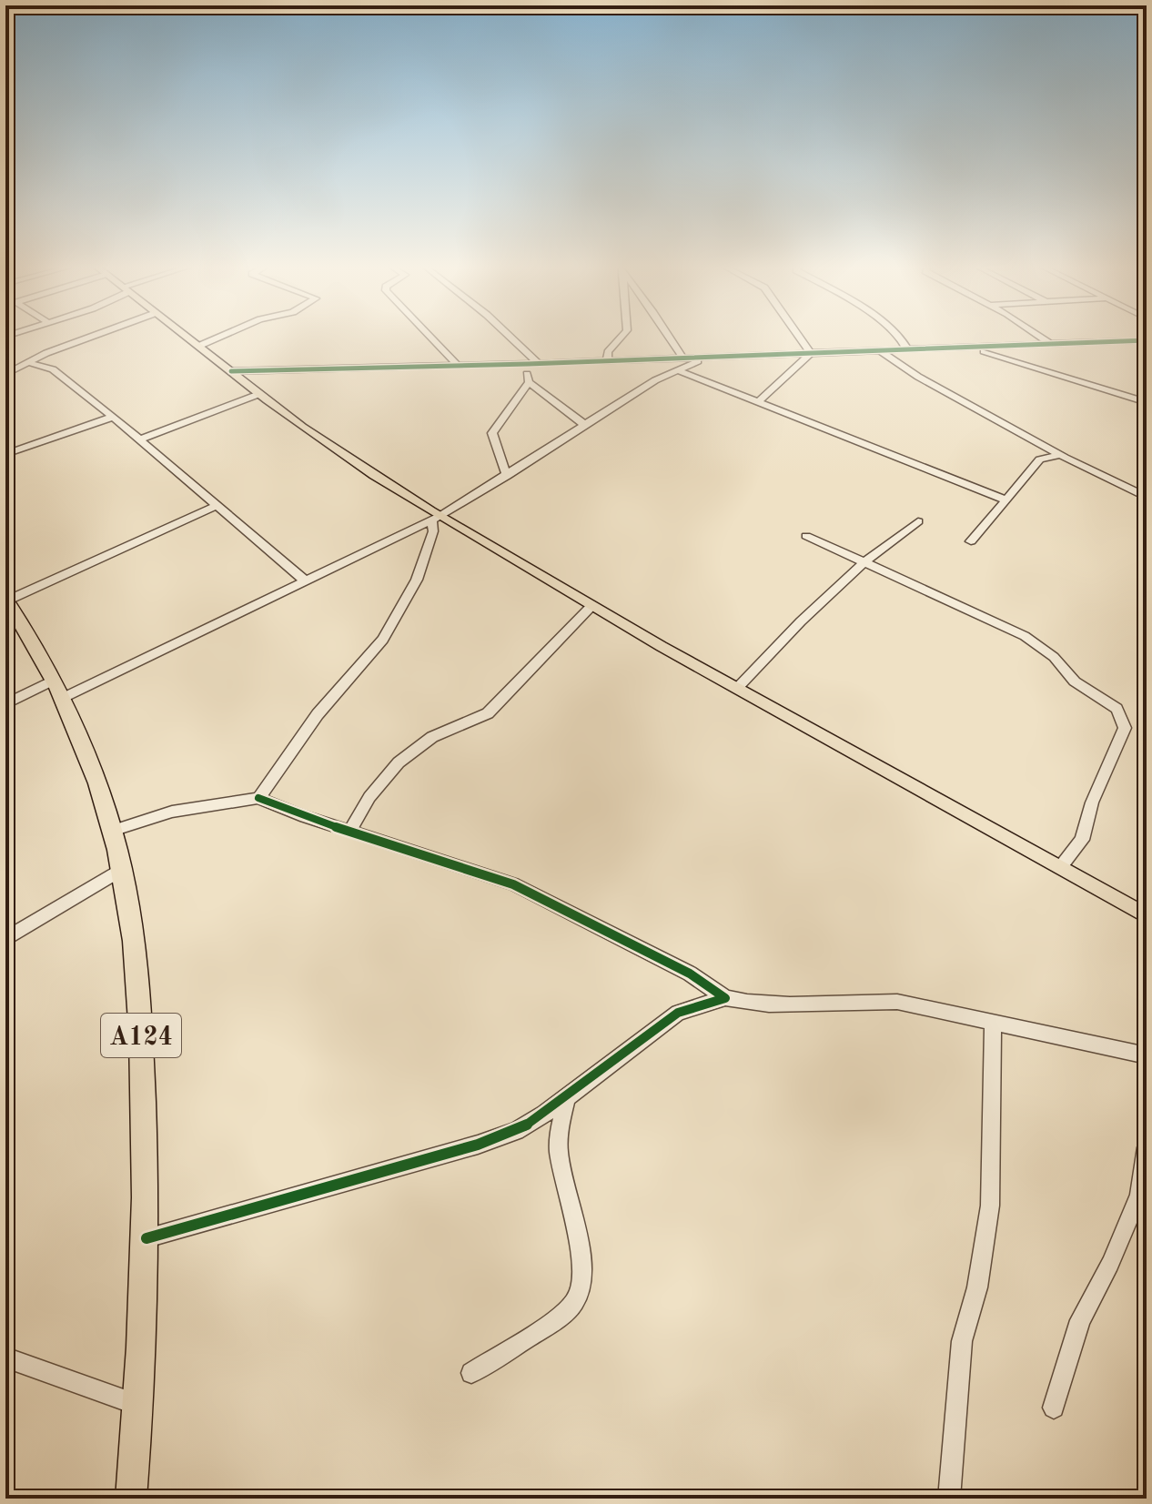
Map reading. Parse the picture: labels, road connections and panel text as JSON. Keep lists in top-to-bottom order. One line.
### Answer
{"streets":{"highway":["A124"]}}
